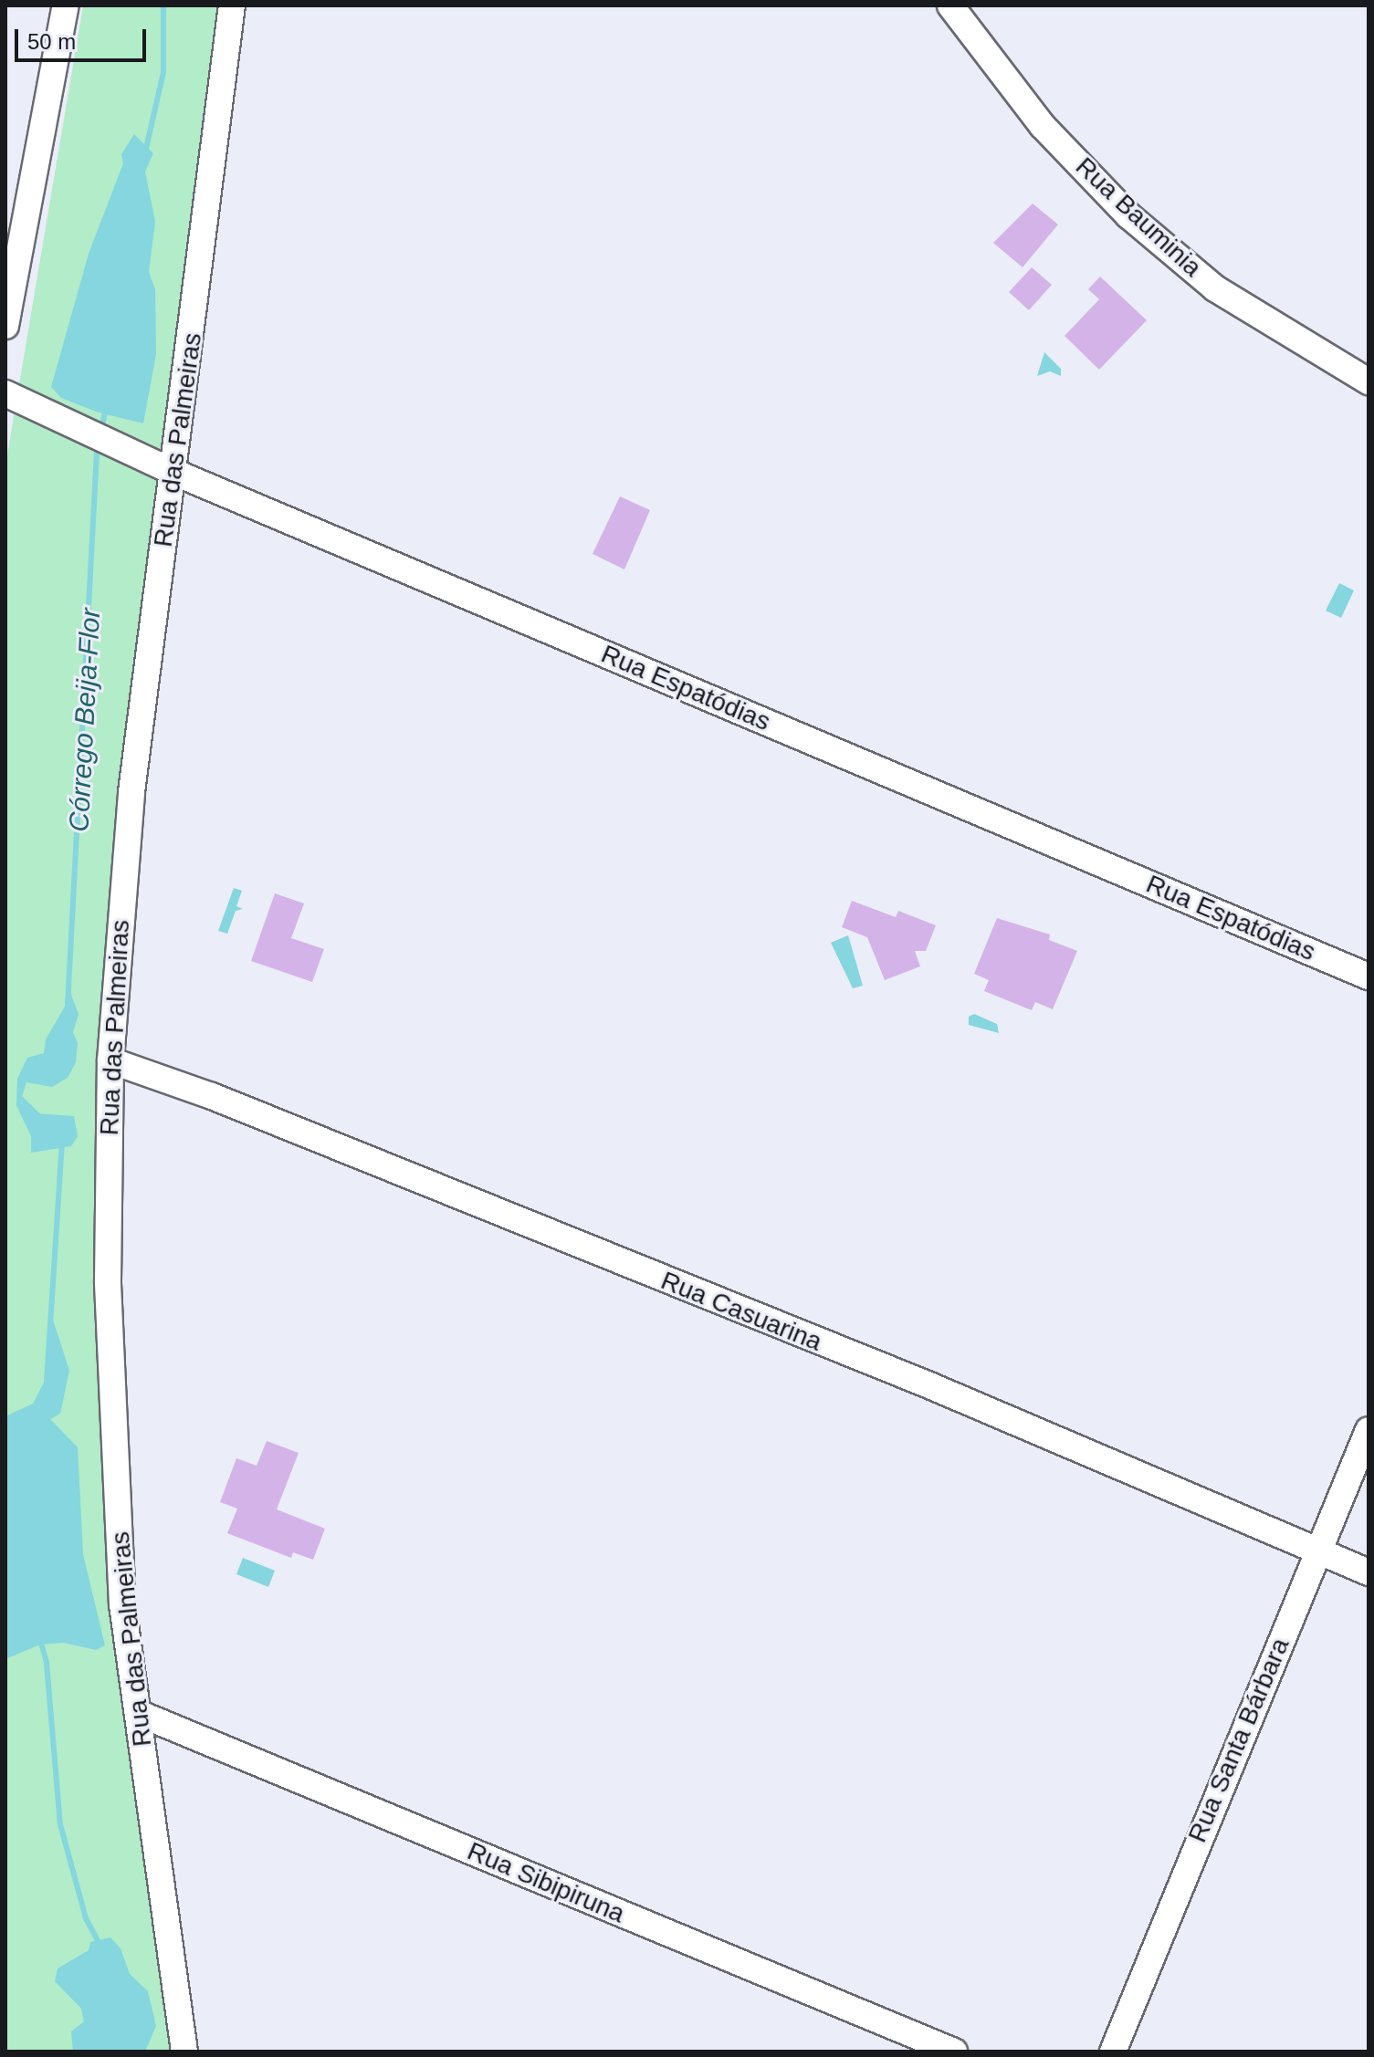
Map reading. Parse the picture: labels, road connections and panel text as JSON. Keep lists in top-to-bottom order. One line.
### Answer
{"streets":{"street":["Rua Bauminia","Rua das Palmeiras","Rua Espatódias","Rua Casuarina","Rua Santa Bárbara","Rua Sibipiruna"]},"crossings":[["Rua das Palmeiras","Rua Espatódias"],["Rua das Palmeiras","Rua Casuarina"],["Rua das Palmeiras","Rua Sibipiruna"],["Rua Casuarina","Rua Santa Bárbara"]],"water":["Córrego Beija-Flor"],"scale_bar":"50 m"}
